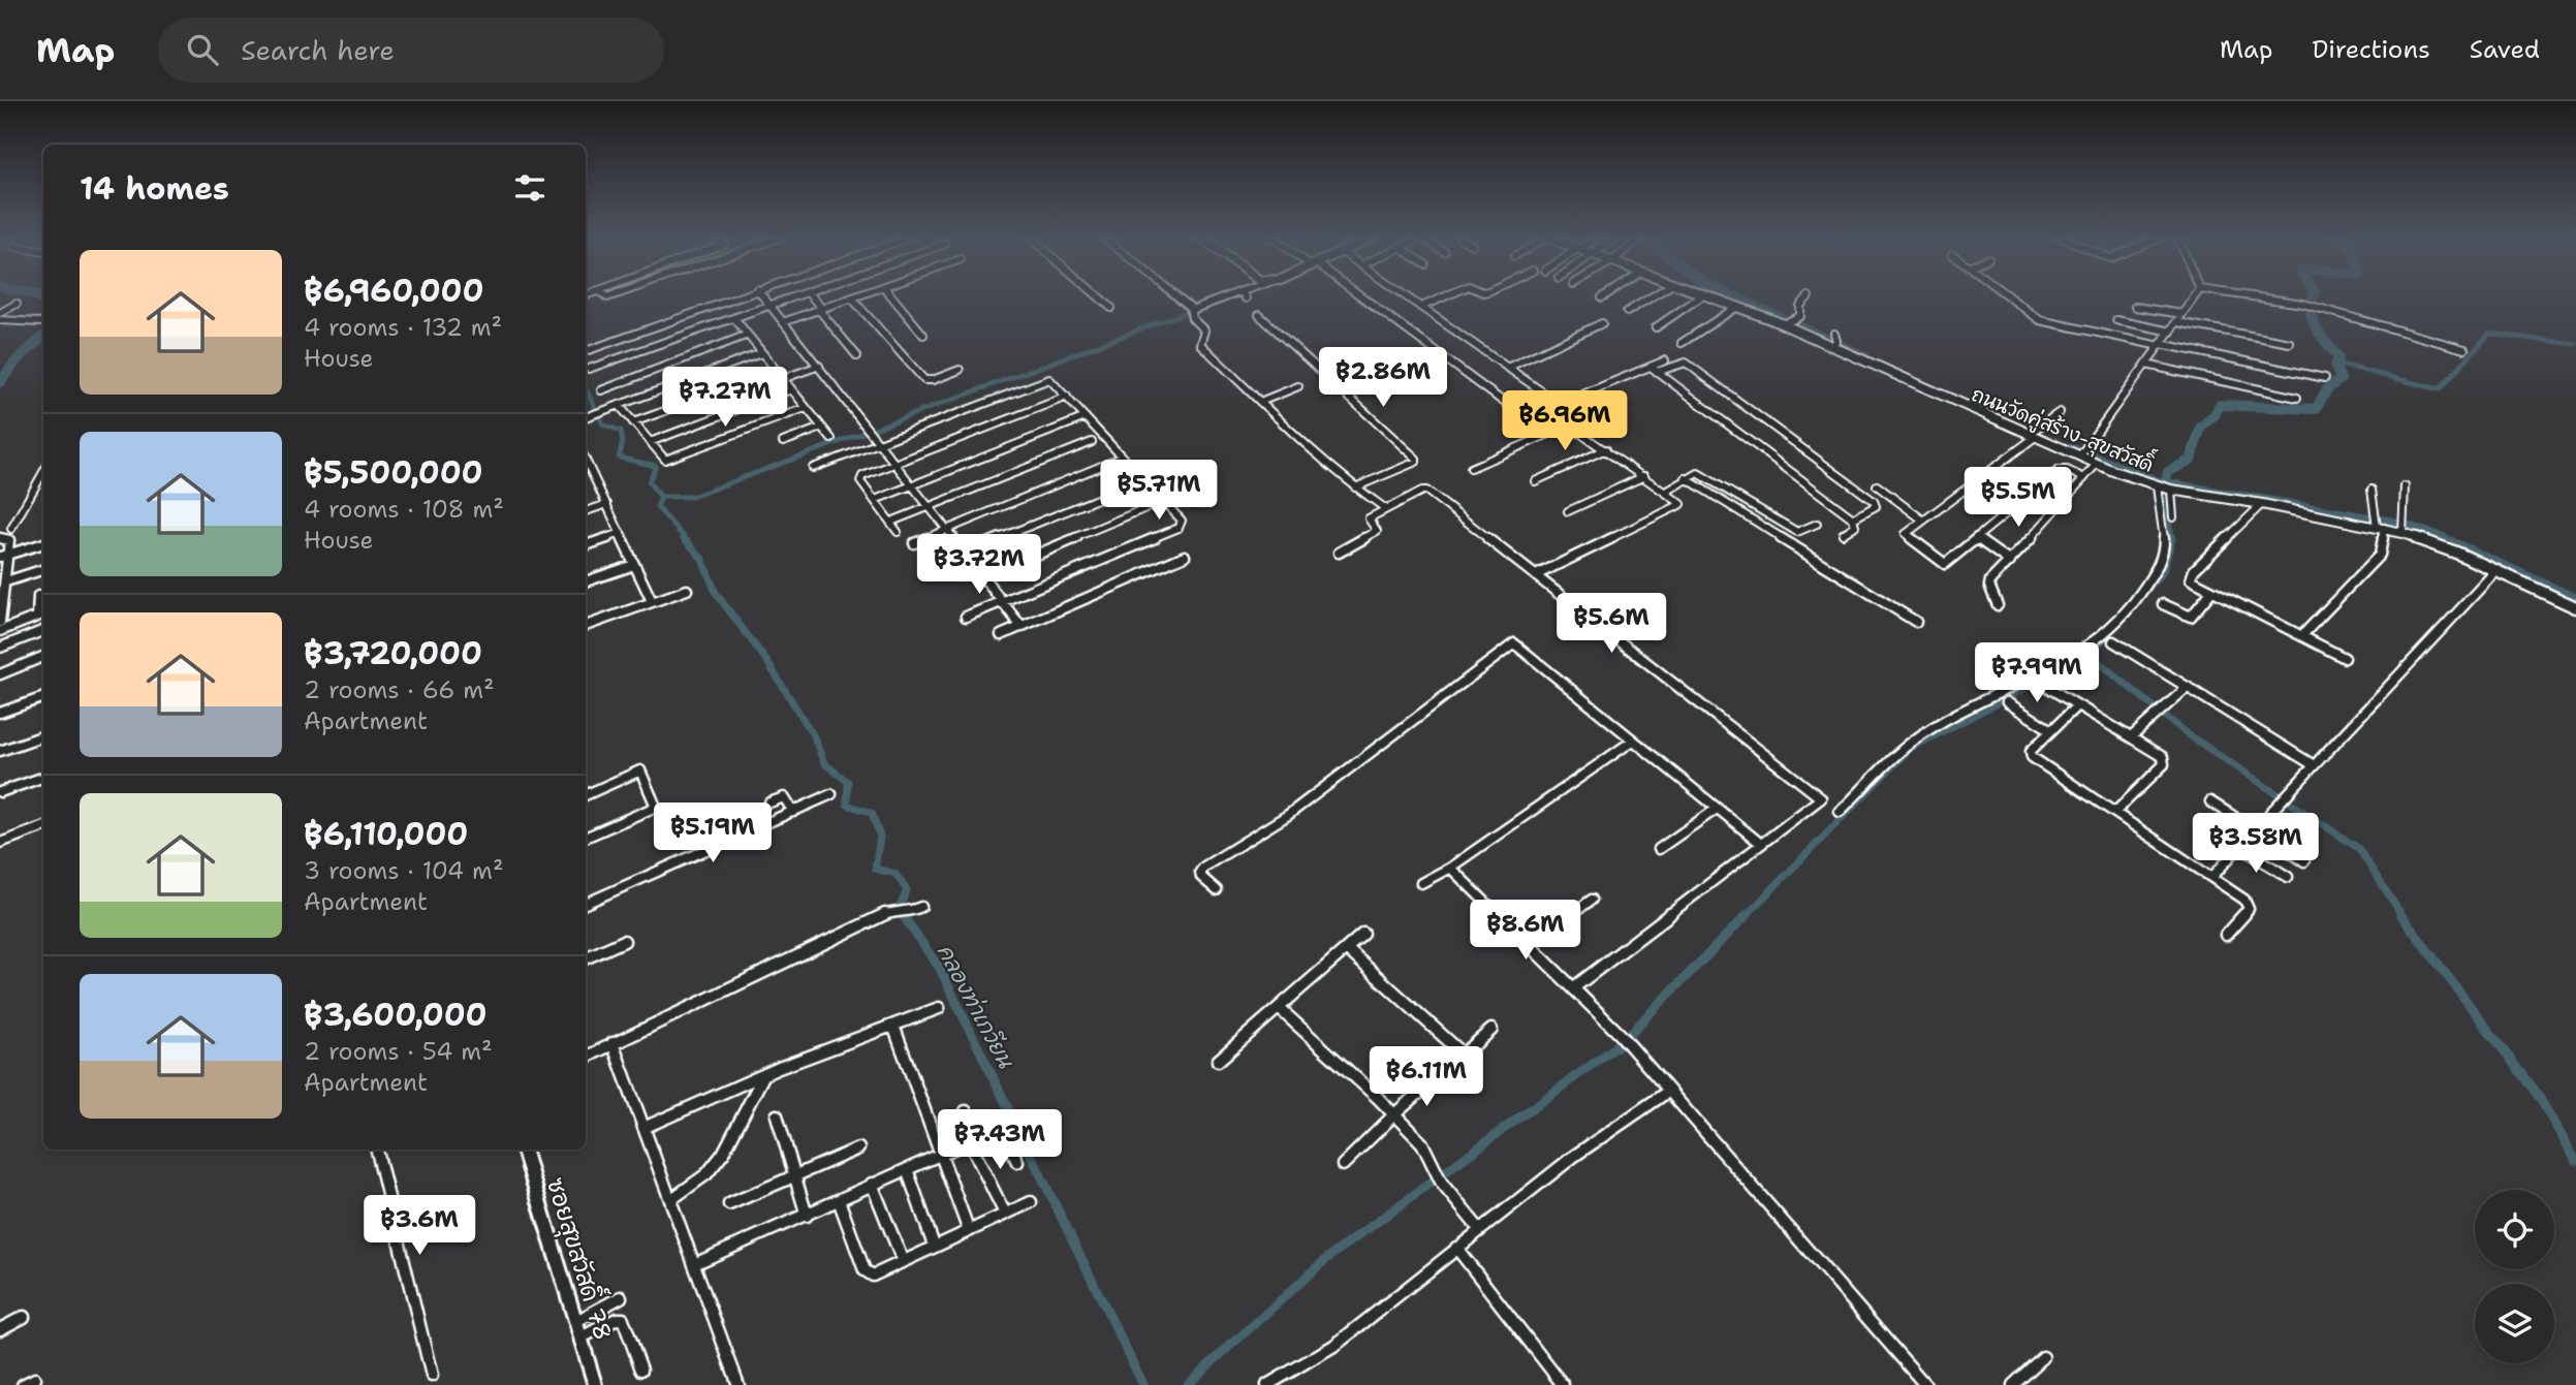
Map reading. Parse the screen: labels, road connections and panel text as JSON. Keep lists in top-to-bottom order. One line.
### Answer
{"streets":{"street":["ถนนวัดคู่สร้าง-สุขสวัสดิ์","ซอยสุขสวัสดิ์ 78"]},"water":["คลองท่าเกวียน"],"page":{"header":"Map","search":"Search here","nav":["Map","Directions","Saved"],"heading":"14 homes","list":[{"name":"฿6,960,000","note":"4 rooms · 132 m² · House"},{"name":"฿5,500,000","note":"4 rooms · 108 m² · House"},{"name":"฿3,720,000","note":"2 rooms · 66 m² · Apartment"},{"name":"฿6,110,000","note":"3 rooms · 104 m² · Apartment"},{"name":"฿3,600,000","note":"2 rooms · 54 m² · Apartment"}],"price":["฿2.86M","฿7.27M","฿6.96M","฿5.71M","฿5.5M","฿3.72M","฿5.6M","฿7.99M","฿5.19M","฿3.58M","฿8.6M","฿6.11M","฿7.43M","฿3.6M"]}}
